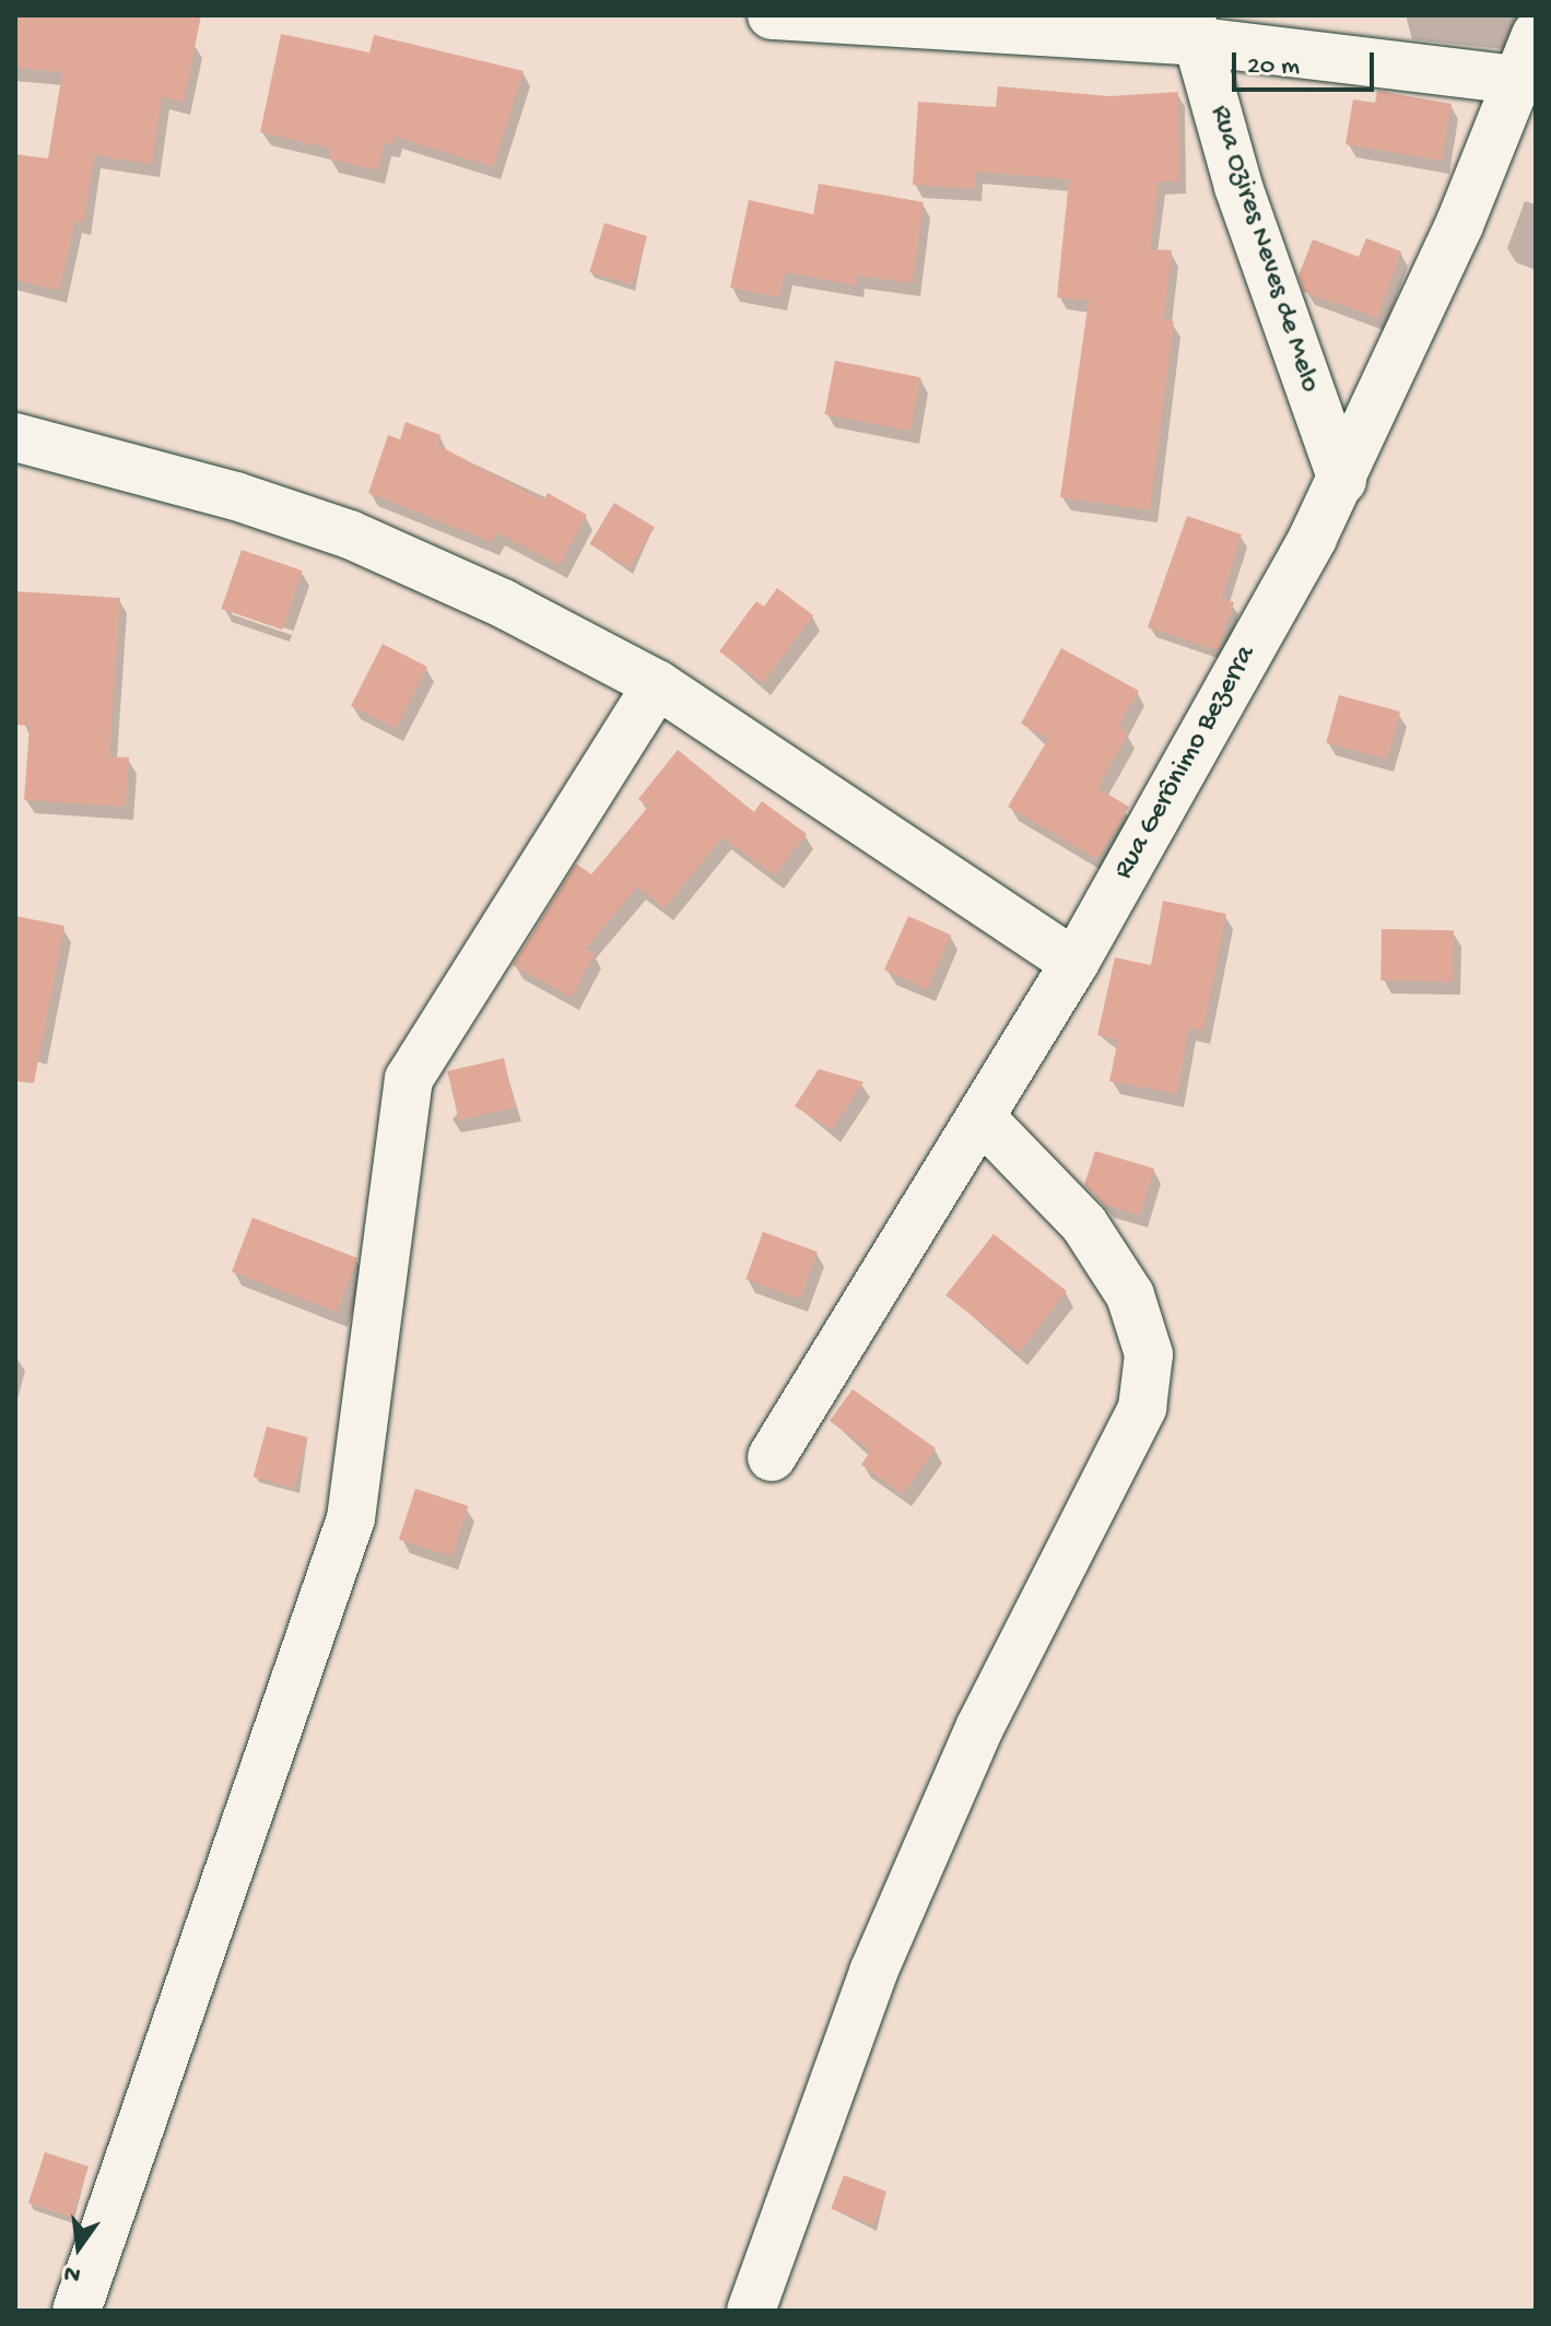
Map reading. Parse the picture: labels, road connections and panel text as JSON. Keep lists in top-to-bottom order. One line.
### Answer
{"streets":{"street":["Rua Ozires Neves de Melo","Rua Gerônimo Bezerra"]},"crossings":[["Rua Ozires Neves de Melo","Rua Gerônimo Bezerra"]],"scale_bar":"20 m","north":"bottom"}
